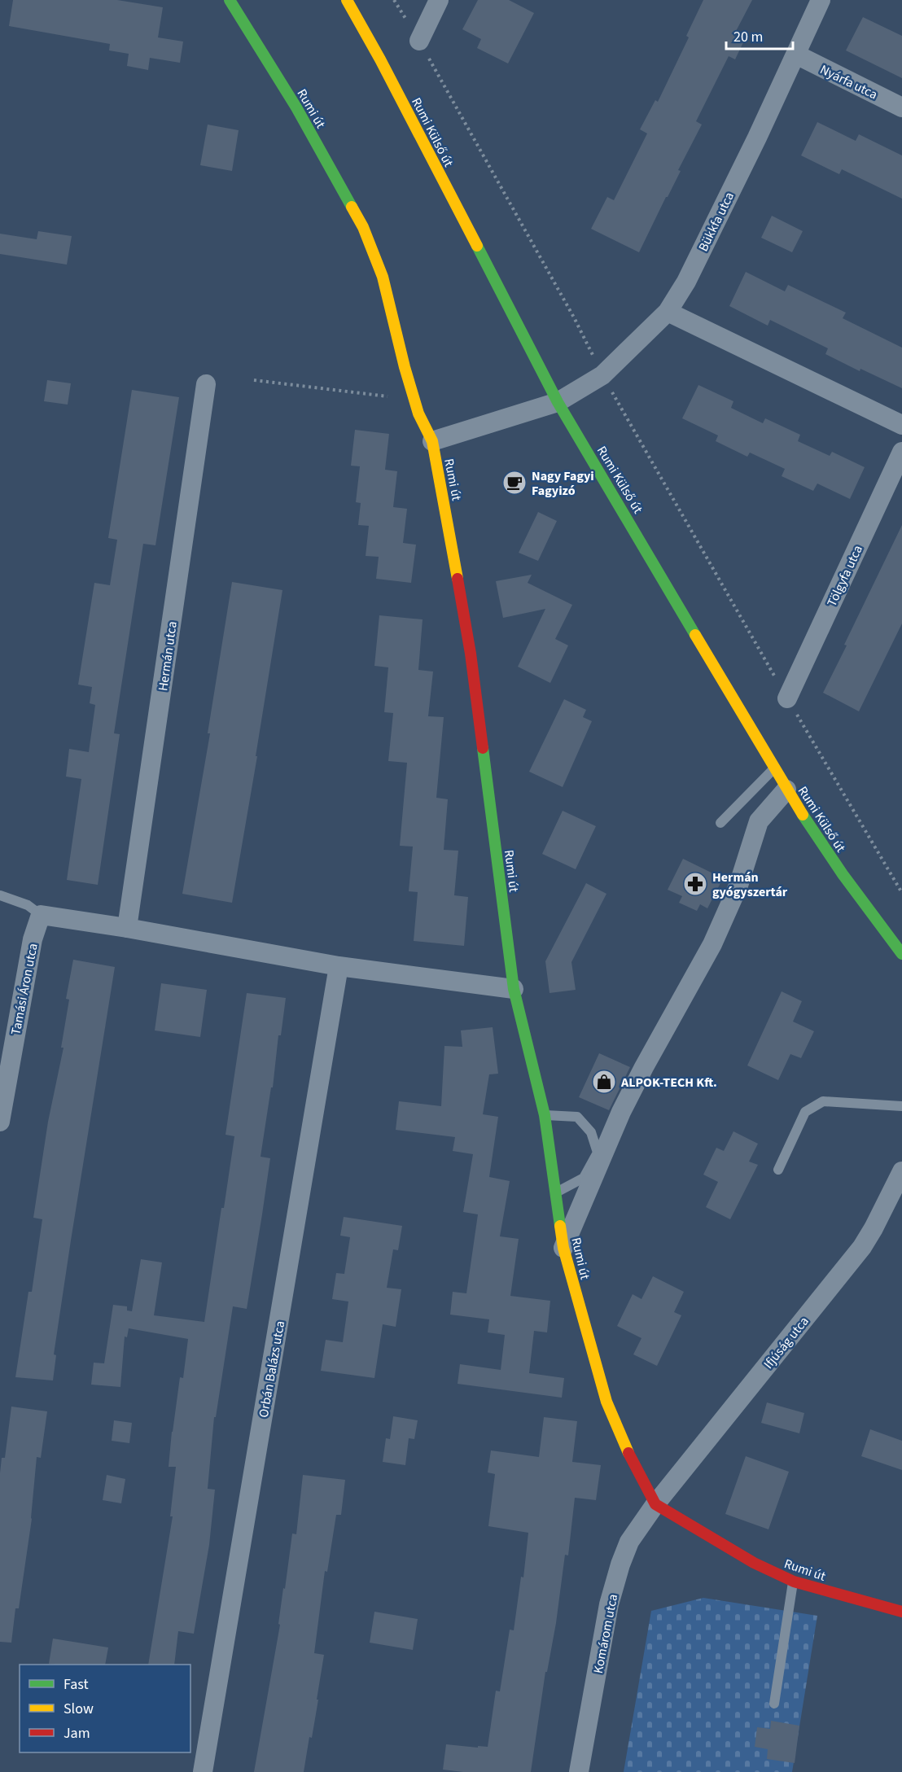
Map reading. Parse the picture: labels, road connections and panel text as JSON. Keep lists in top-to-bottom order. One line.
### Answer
{"streets":{"street":["Nyárfa utca","Rumi út","Rumi Külső út","Bükkfa utca","Tölgyfa utca","Hermán utca","Tamási Áron utca","Ifjúság utca","Orbán Balázs utca","Komárom utca"]},"crossings":[["Nyárfa utca","Bükkfa utca"],["Rumi út","Bükkfa utca"],["Rumi út","Ifjúság utca"],["Rumi út","Komárom utca"],["Rumi Külső út","Bükkfa utca"],["Ifjúság utca","Komárom utca"]],"places":{"cafe":["Nagy Fagyi Fagyizó"],"pharmacy":["Hermán gyógyszertár"],"shop":["ALPOK-TECH Kft."]},"legend":["Fast","Slow","Jam"],"scale_bar":"20 m"}
